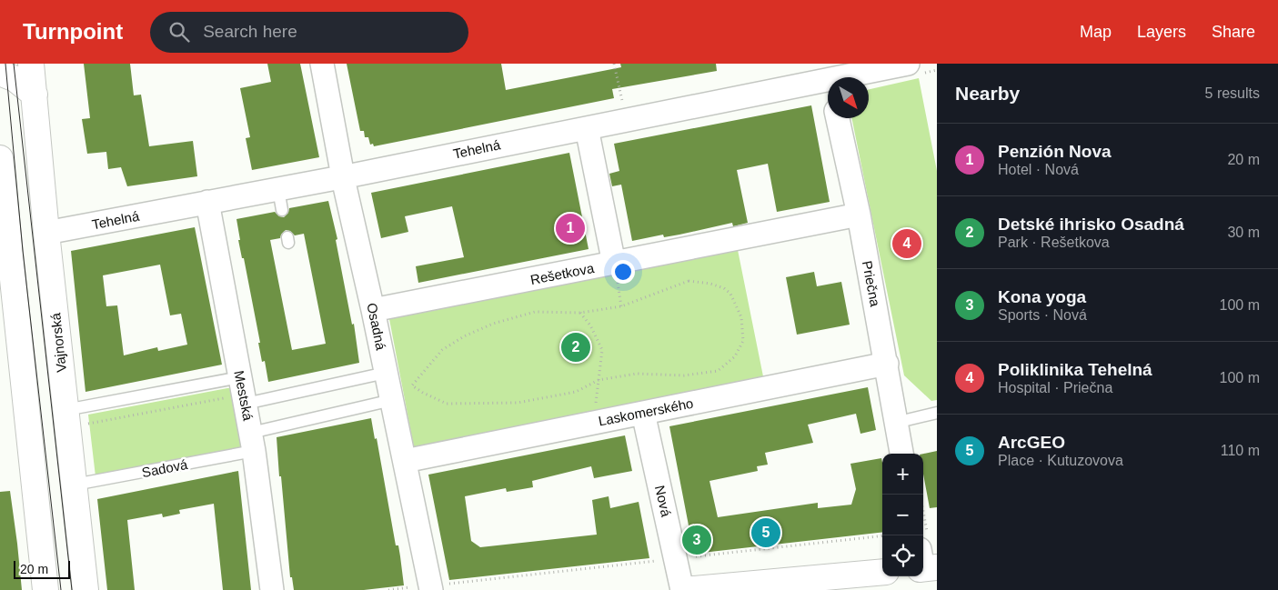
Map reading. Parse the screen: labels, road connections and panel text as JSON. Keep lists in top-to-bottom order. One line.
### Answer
{"streets":{"main road":["Vajnorská"],"street":["Tehelná","Rešetkova","Priečna","Osadná","Mestská","Laskomerského","Nová"],"lane":["Sadová"]},"crossings":[["Tehelná","Osadná"],["Tehelná","Vajnorská"],["Tehelná","Mestská"],["Rešetkova","Priečna"],["Rešetkova","Osadná"],["Priečna","Laskomerského"],["Osadná","Laskomerského"],["Osadná","Sadová"],["Vajnorská","Sadová"],["Mestská","Sadová"],["Laskomerského","Nová"]],"scale_bar":"20 m","north":"bottom right","page":{"header":"Turnpoint","search":"Search here","nav":["Map","Layers","Share"],"heading":["Nearby","5 results"],"list":[{"mark":"1","name":"Penzión Nova","note":"Hotel · Nová","value":"20 m"},{"mark":"2","name":"Detské ihrisko Osadná","note":"Park · Rešetkova","value":"30 m"},{"mark":"3","name":"Kona yoga","note":"Sports · Nová","value":"100 m"},{"mark":"4","name":"Poliklinika Tehelná","note":"Hospital · Priečna","value":"100 m"},{"mark":"5","name":"ArcGEO","note":"Place · Kutuzovova","value":"110 m"}],"pins":["1","4","2","5","3"],"map_buttons":["+","−"],"scale":"20 m"}}
